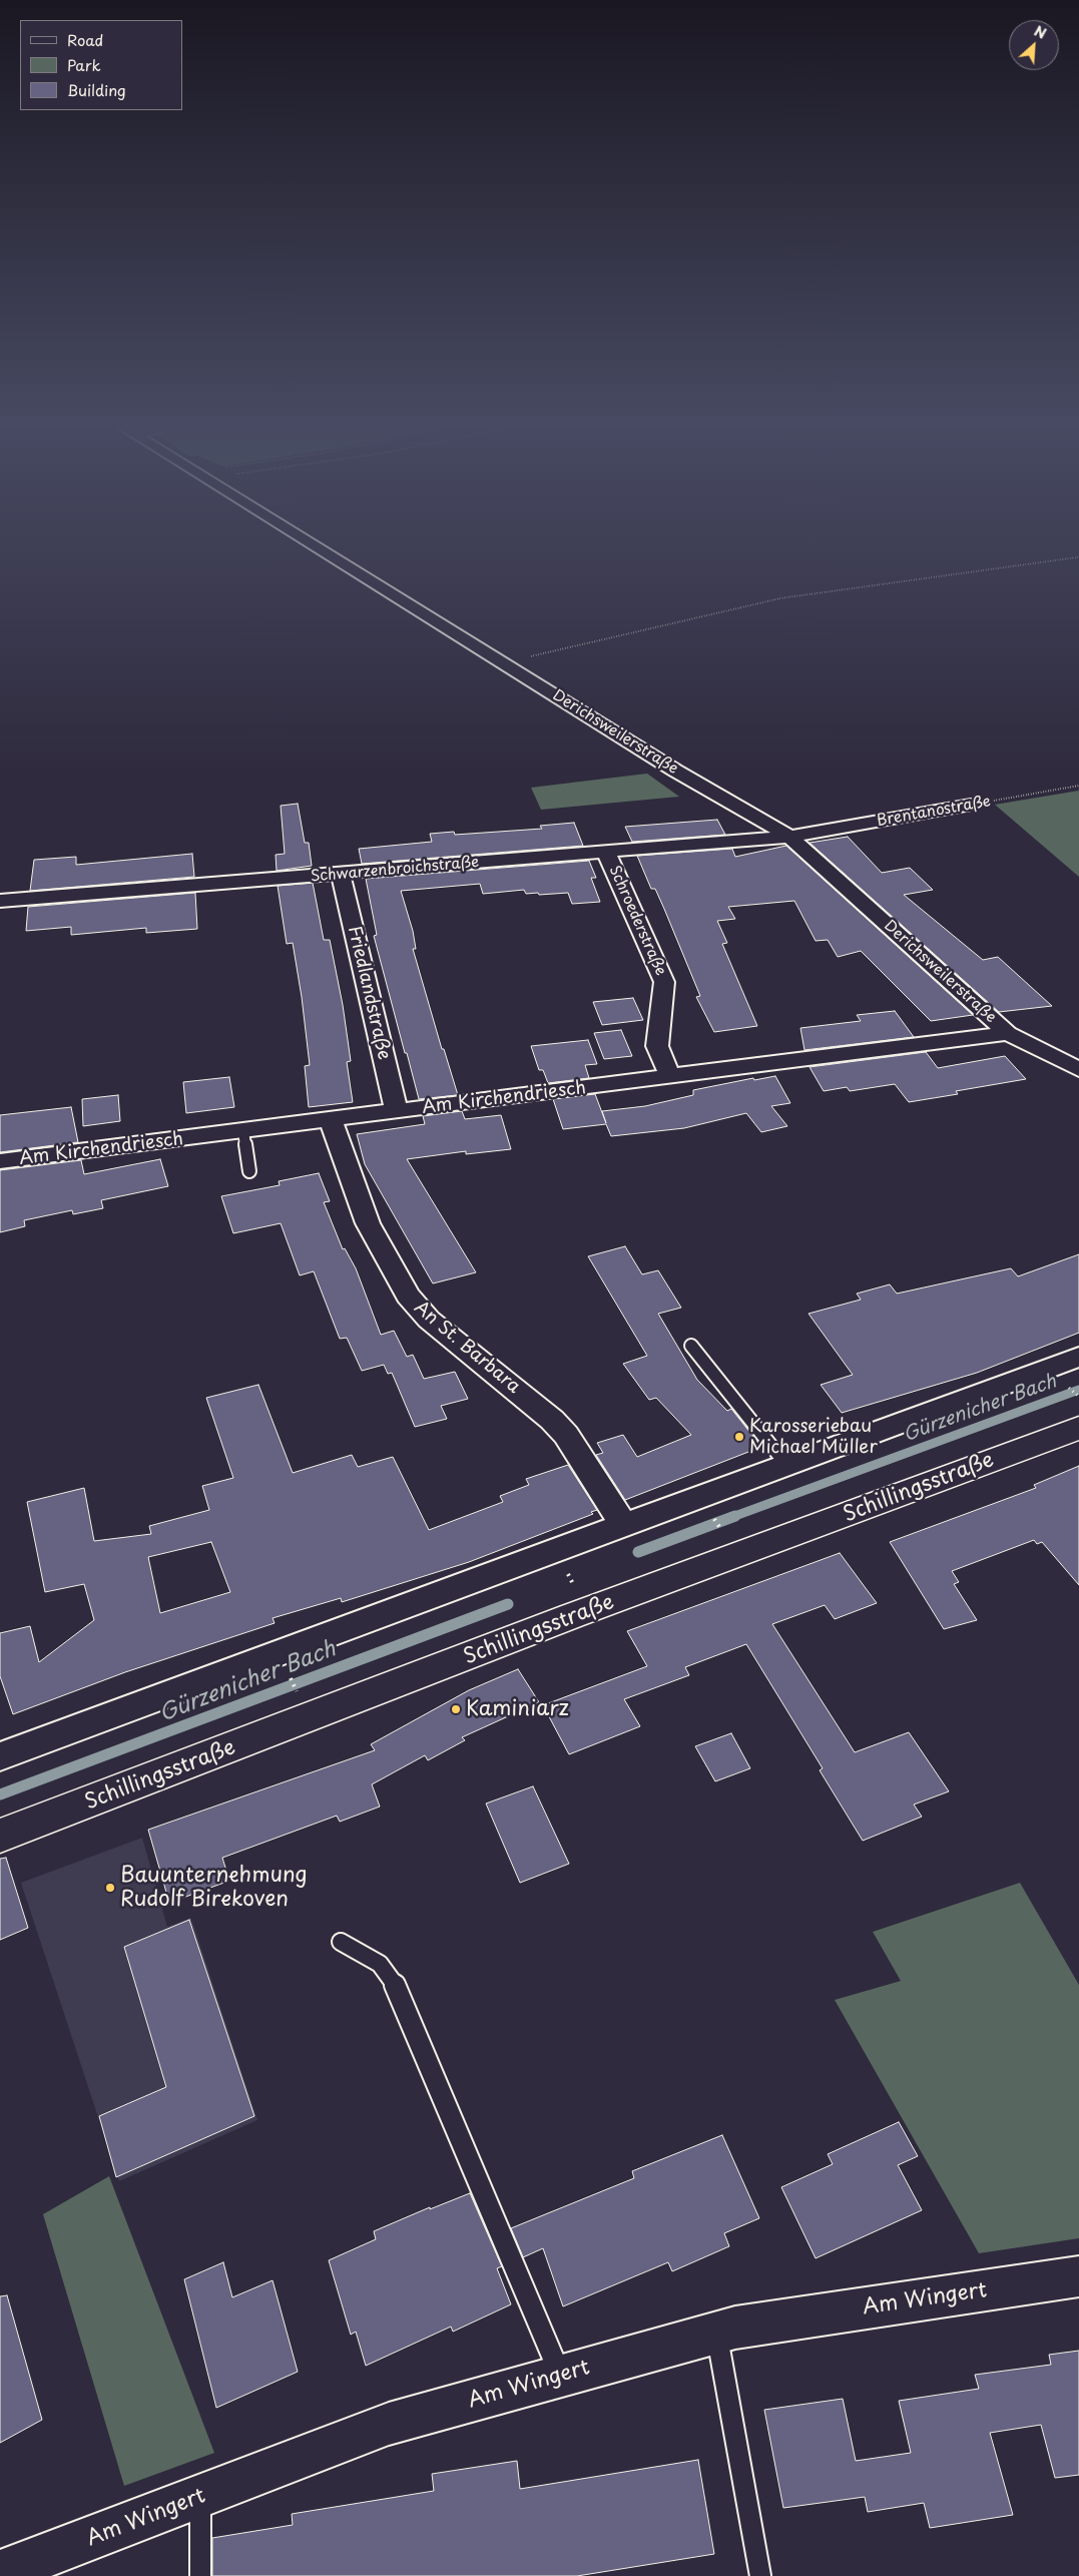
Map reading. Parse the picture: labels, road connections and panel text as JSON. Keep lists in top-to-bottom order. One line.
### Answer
{"streets":{"main road":["Schillingsstraße"],"street":["Derichsweilerstraße","Brentanostraße","Schwarzenbroichstraße","Schroederstraße","Friedlandstraße","Am Kirchendriesch","An St. Barbara","Am Wingert"]},"crossings":[["Derichsweilerstraße","Brentanostraße"],["Derichsweilerstraße","Schwarzenbroichstraße"],["Derichsweilerstraße","Am Kirchendriesch"],["Brentanostraße","Schwarzenbroichstraße"],["Schwarzenbroichstraße","Schroederstraße"],["Schwarzenbroichstraße","Friedlandstraße"],["Schroederstraße","Am Kirchendriesch"],["Friedlandstraße","Am Kirchendriesch"],["Am Kirchendriesch","An St. Barbara"]],"water":["Gürzenicher Bach"],"places":["Karosseriebau Michael Müller","Kaminiarz","Bauunternehmung Rudolf Birekoven"],"legend":["Road","Park","Building"],"north":"top right"}
